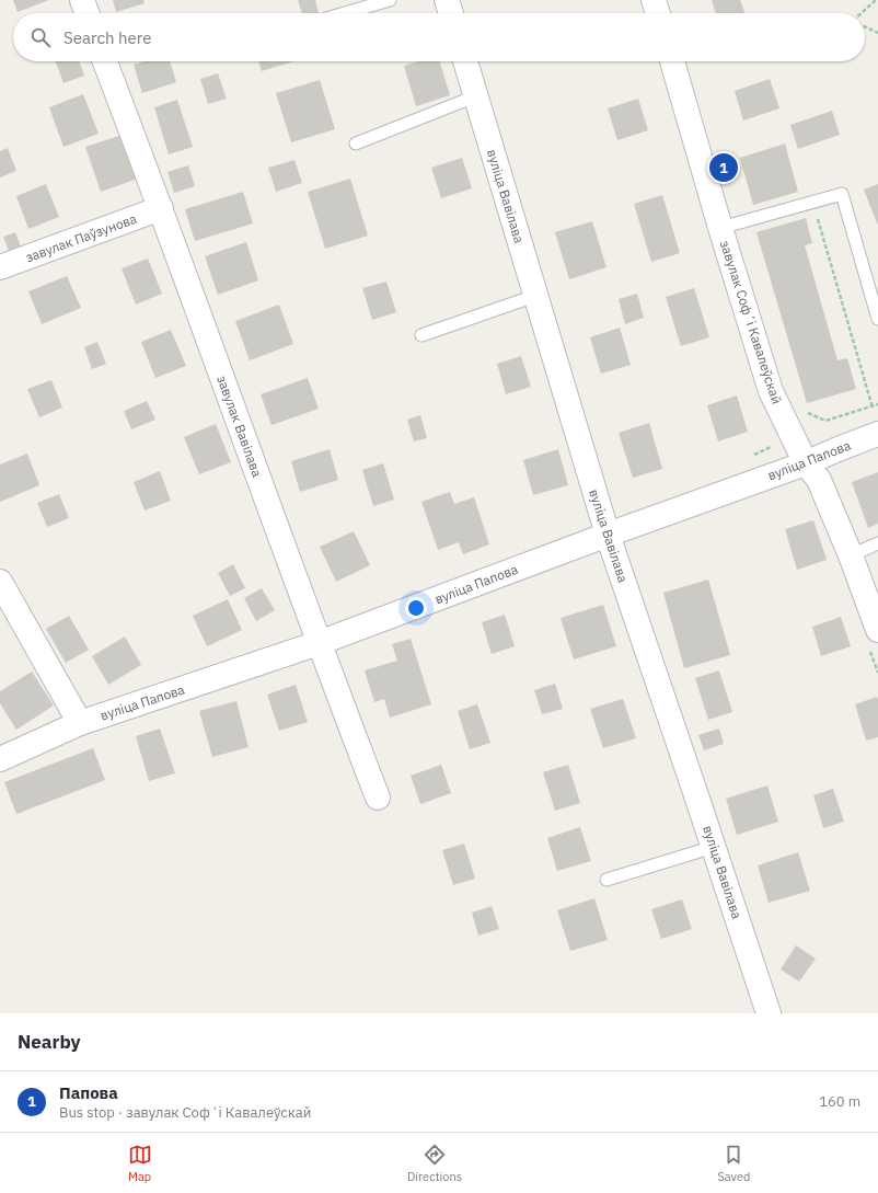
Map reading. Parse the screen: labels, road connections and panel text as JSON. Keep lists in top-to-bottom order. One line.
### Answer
{"streets":{"street":["вуліца Вавілава","завулак Паўзунова","завулак Софʼі Кавалеўскай","завулак Вавілава","вуліца Папова"]},"crossings":[["вуліца Вавілава","вуліца Папова"],["завулак Паўзунова","завулак Вавілава"],["завулак Софʼі Кавалеўскай","вуліца Папова"],["завулак Вавілава","вуліца Папова"]],"page":{"search":"Search here","pins":"1","heading":"Nearby","list":[{"mark":"1","name":"Папова","note":"Bus stop · завулак Софʼі Кавалеўскай","value":"160 m"}],"nav":["Map","Directions","Saved"]}}
